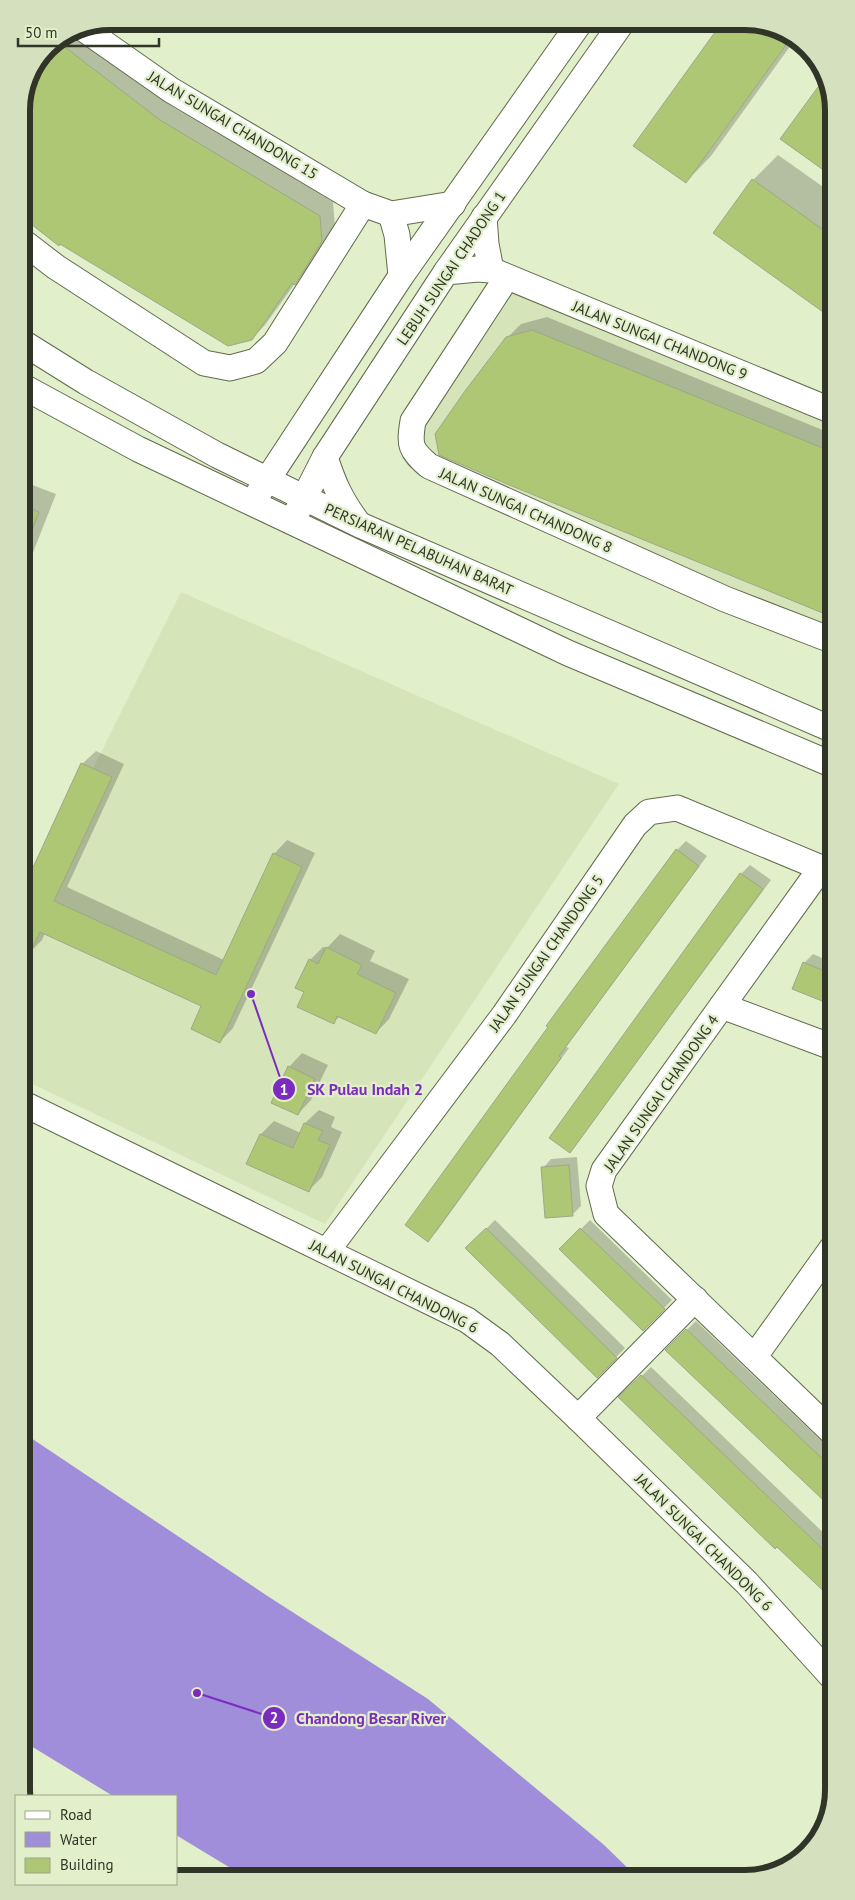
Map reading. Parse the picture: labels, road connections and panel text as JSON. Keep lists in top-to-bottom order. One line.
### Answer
{"streets":{"street":["JALAN SUNGAI CHANDONG 15","LEBUH SUNGAI CHADONG 1","JALAN SUNGAI CHANDONG 9","JALAN SUNGAI CHANDONG 8","PERSIARAN PELABUHAN BARAT","JALAN SUNGAI CHANDONG 5","JALAN SUNGAI CHANDONG 4","JALAN SUNGAI CHANDONG 6"]},"crossings":[["LEBUH SUNGAI CHADONG 1","JALAN SUNGAI CHANDONG 9"],["LEBUH SUNGAI CHADONG 1","PERSIARAN PELABUHAN BARAT"],["JALAN SUNGAI CHANDONG 9","JALAN SUNGAI CHANDONG 8"],["JALAN SUNGAI CHANDONG 5","JALAN SUNGAI CHANDONG 6"]],"places":["SK Pulau Indah 2","Chandong Besar River"],"legend":["Road","Water","Building"],"scale_bar":"50 m"}
